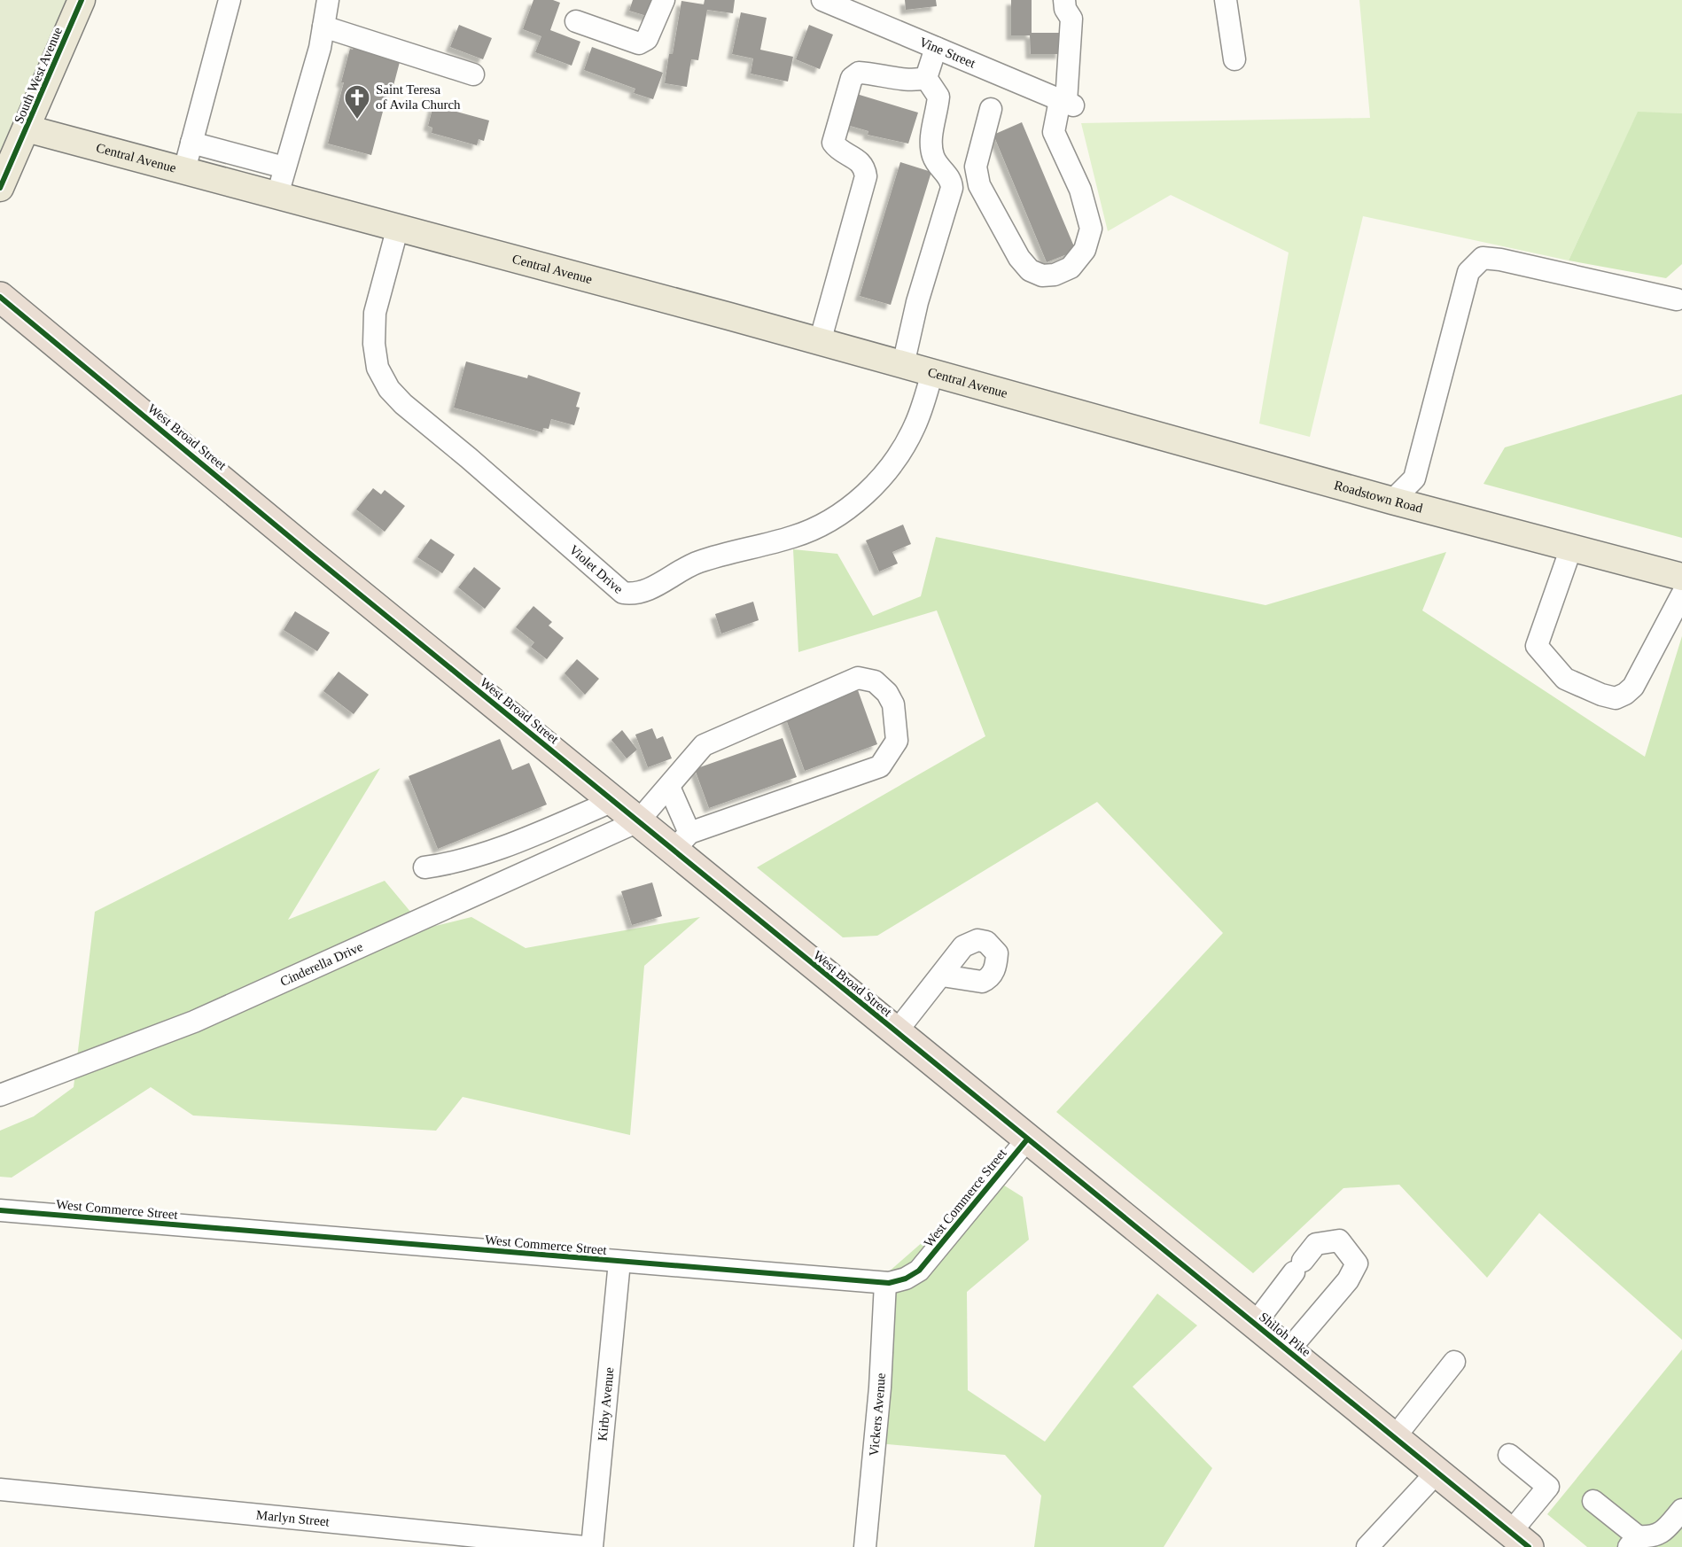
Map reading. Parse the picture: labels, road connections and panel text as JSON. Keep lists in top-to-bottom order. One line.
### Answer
{"streets":{"highway":["West Broad Street","Shiloh Pike"],"main road":["South West Avenue","Central Avenue","Roadstown Road"],"street":["Vine Street","Violet Drive","Cinderella Drive","West Commerce Street","Kirby Avenue","Vickers Avenue","Marlyn Street"]},"crossings":[["South West Avenue","Central Avenue"],["Central Avenue","Roadstown Road"],["Central Avenue","Violet Drive"],["West Broad Street","Cinderella Drive"],["West Broad Street","West Commerce Street"],["West Broad Street","Shiloh Pike"],["West Commerce Street","Shiloh Pike"],["West Commerce Street","Kirby Avenue"],["West Commerce Street","Vickers Avenue"]],"places":{"church":["Saint Teresa of Avila Church"]}}
